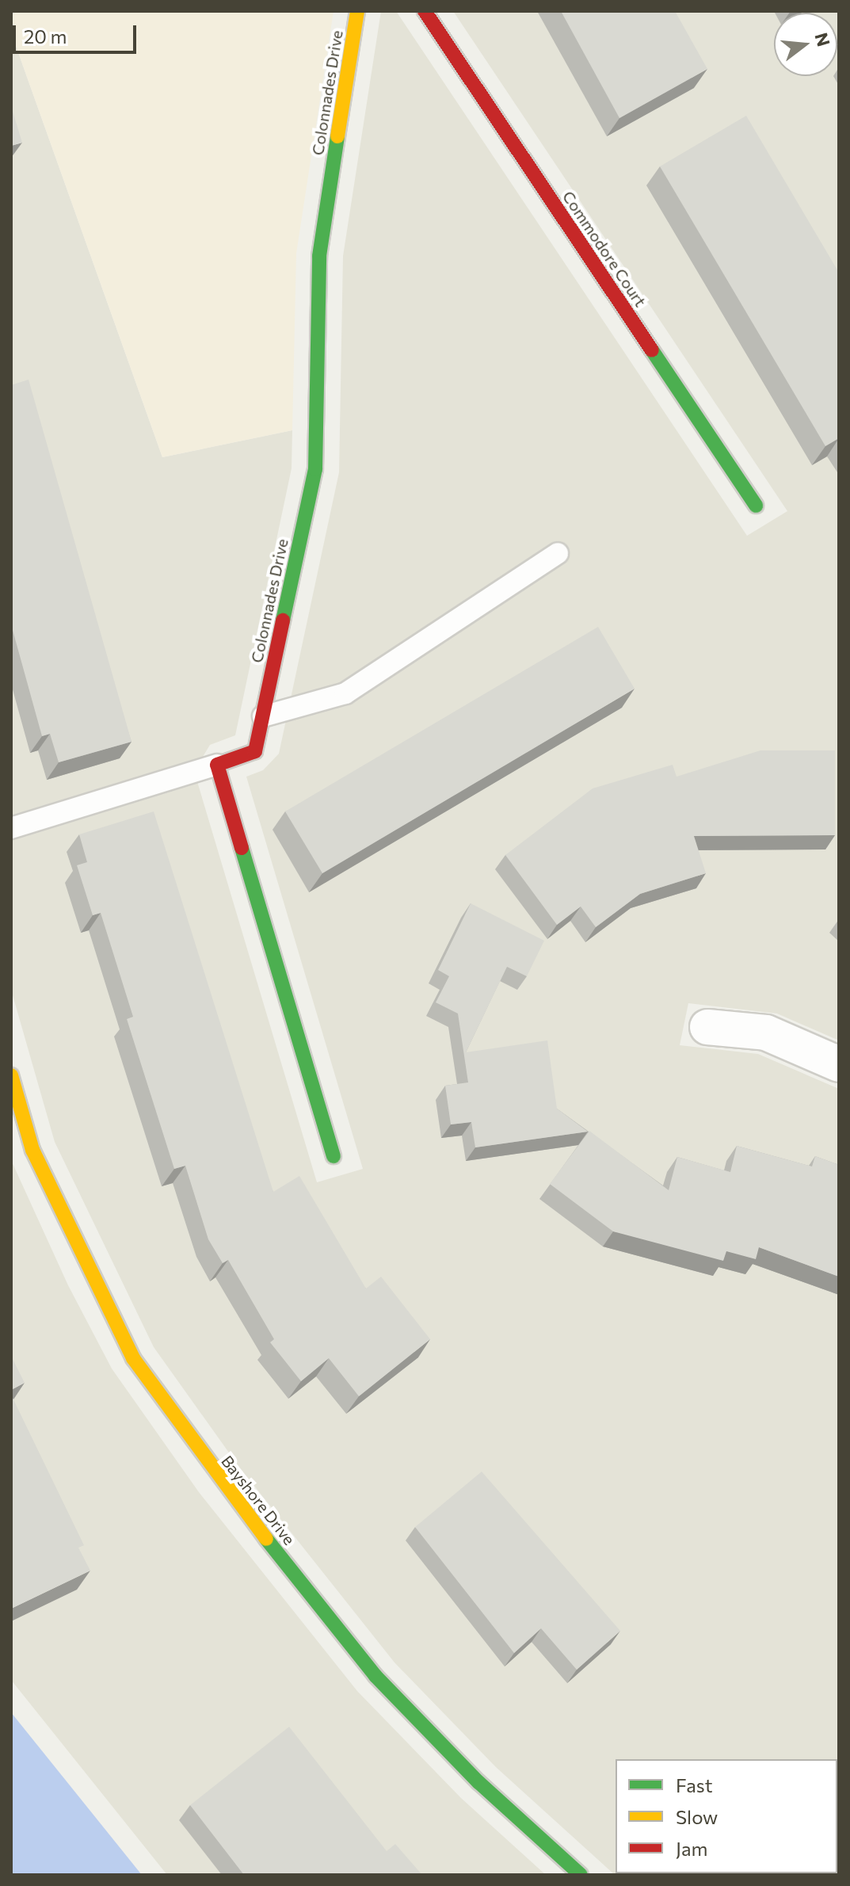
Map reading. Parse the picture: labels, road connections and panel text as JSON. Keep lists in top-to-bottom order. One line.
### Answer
{"streets":{"street":["Colonnades Drive","Commodore Court","Bayshore Drive"]},"legend":["Fast","Slow","Jam"],"scale_bar":"20 m","north":"right"}
